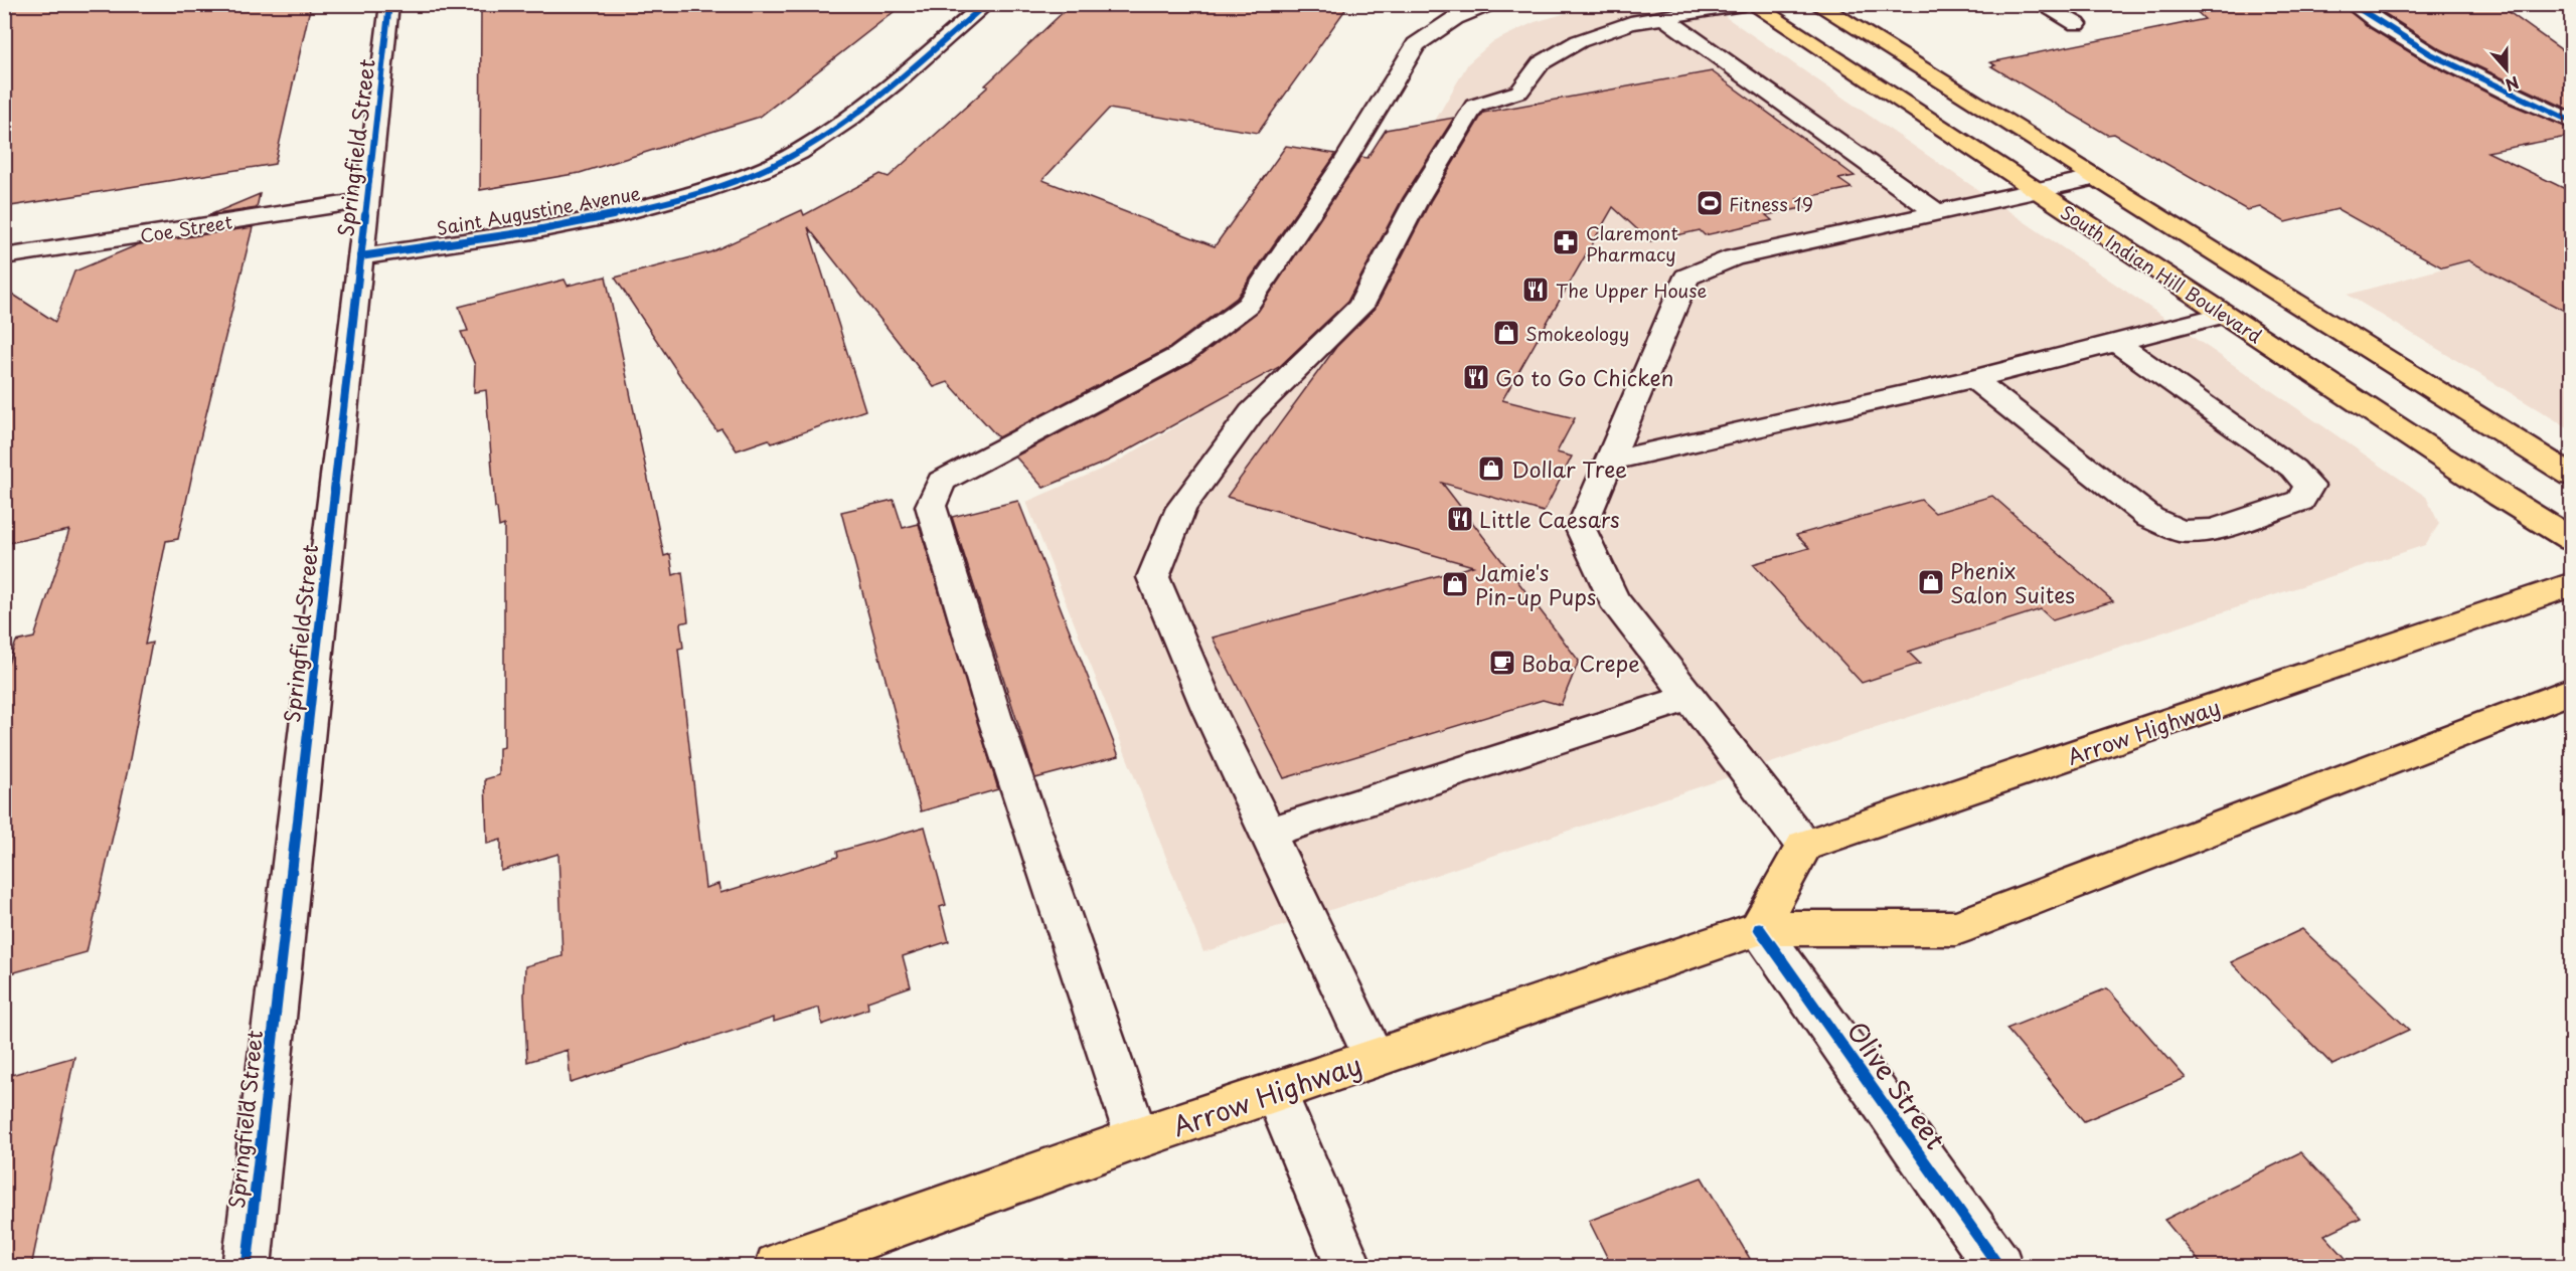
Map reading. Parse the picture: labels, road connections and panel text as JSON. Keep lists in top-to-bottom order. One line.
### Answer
{"streets":{"main road":["South Indian Hill Boulevard","Arrow Highway"],"street":["Springfield Street","Saint Augustine Avenue","Coe Street","Olive Street"]},"crossings":[["Springfield Street","Saint Augustine Avenue"],["Springfield Street","Coe Street"],["Arrow Highway","Olive Street"]],"places":{"sports":["Fitness 19"],"pharmacy":["Claremont Pharmacy"],"restaurant":["The Upper House","Go to Go Chicken","Little Caesars"],"shop":["Smokeology","Dollar Tree","Phenix Salon Suites","Jamie's Pin-up Pups"],"cafe":["Boba Crepe"]},"north":"bottom"}
